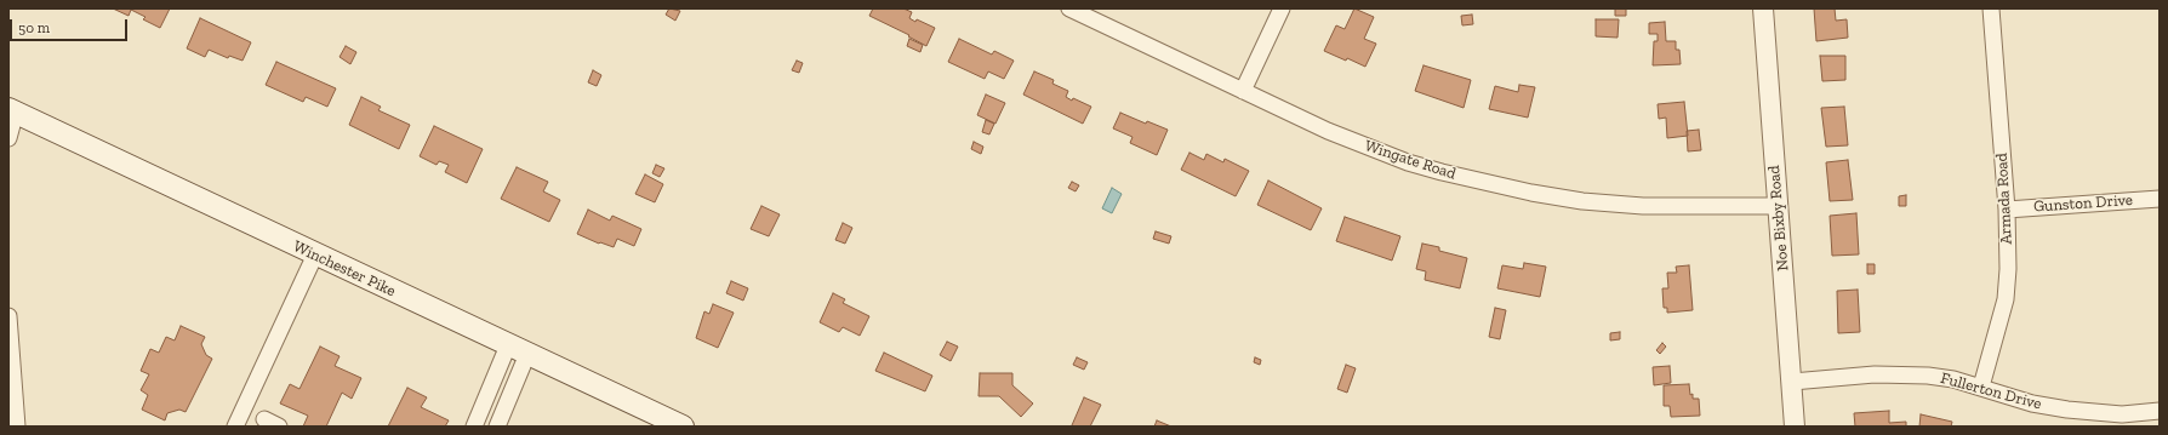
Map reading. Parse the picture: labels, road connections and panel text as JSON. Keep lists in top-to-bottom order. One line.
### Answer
{"streets":{"main road":["Winchester Pike"],"street":["Wingate Road","Armada Road","Gunston Drive","Noe Bixby Road","Fullerton Drive"]},"crossings":[["Wingate Road","Noe Bixby Road"],["Armada Road","Gunston Drive"],["Armada Road","Fullerton Drive"],["Noe Bixby Road","Fullerton Drive"]],"scale_bar":"50 m"}
